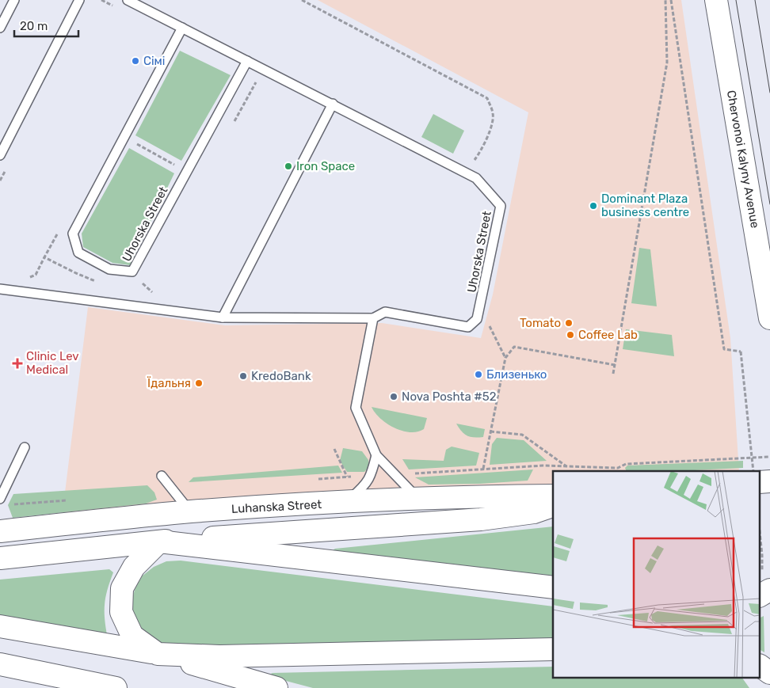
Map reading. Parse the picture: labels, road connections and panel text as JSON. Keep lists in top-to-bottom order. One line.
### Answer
{"streets":{"main road":["Chervonoi Kalyny Avenue","Luhanska Street"],"lane":["Uhorska Street"]},"places":{"other":["Сімі","Iron Space","Dominant Plaza business centre","Tomato","Coffee Lab","Близенько","KredoBank","Їдальня","Nova Poshta #52"],"health":["Clinic Lev Medical"]},"scale_bar":"20 m"}
